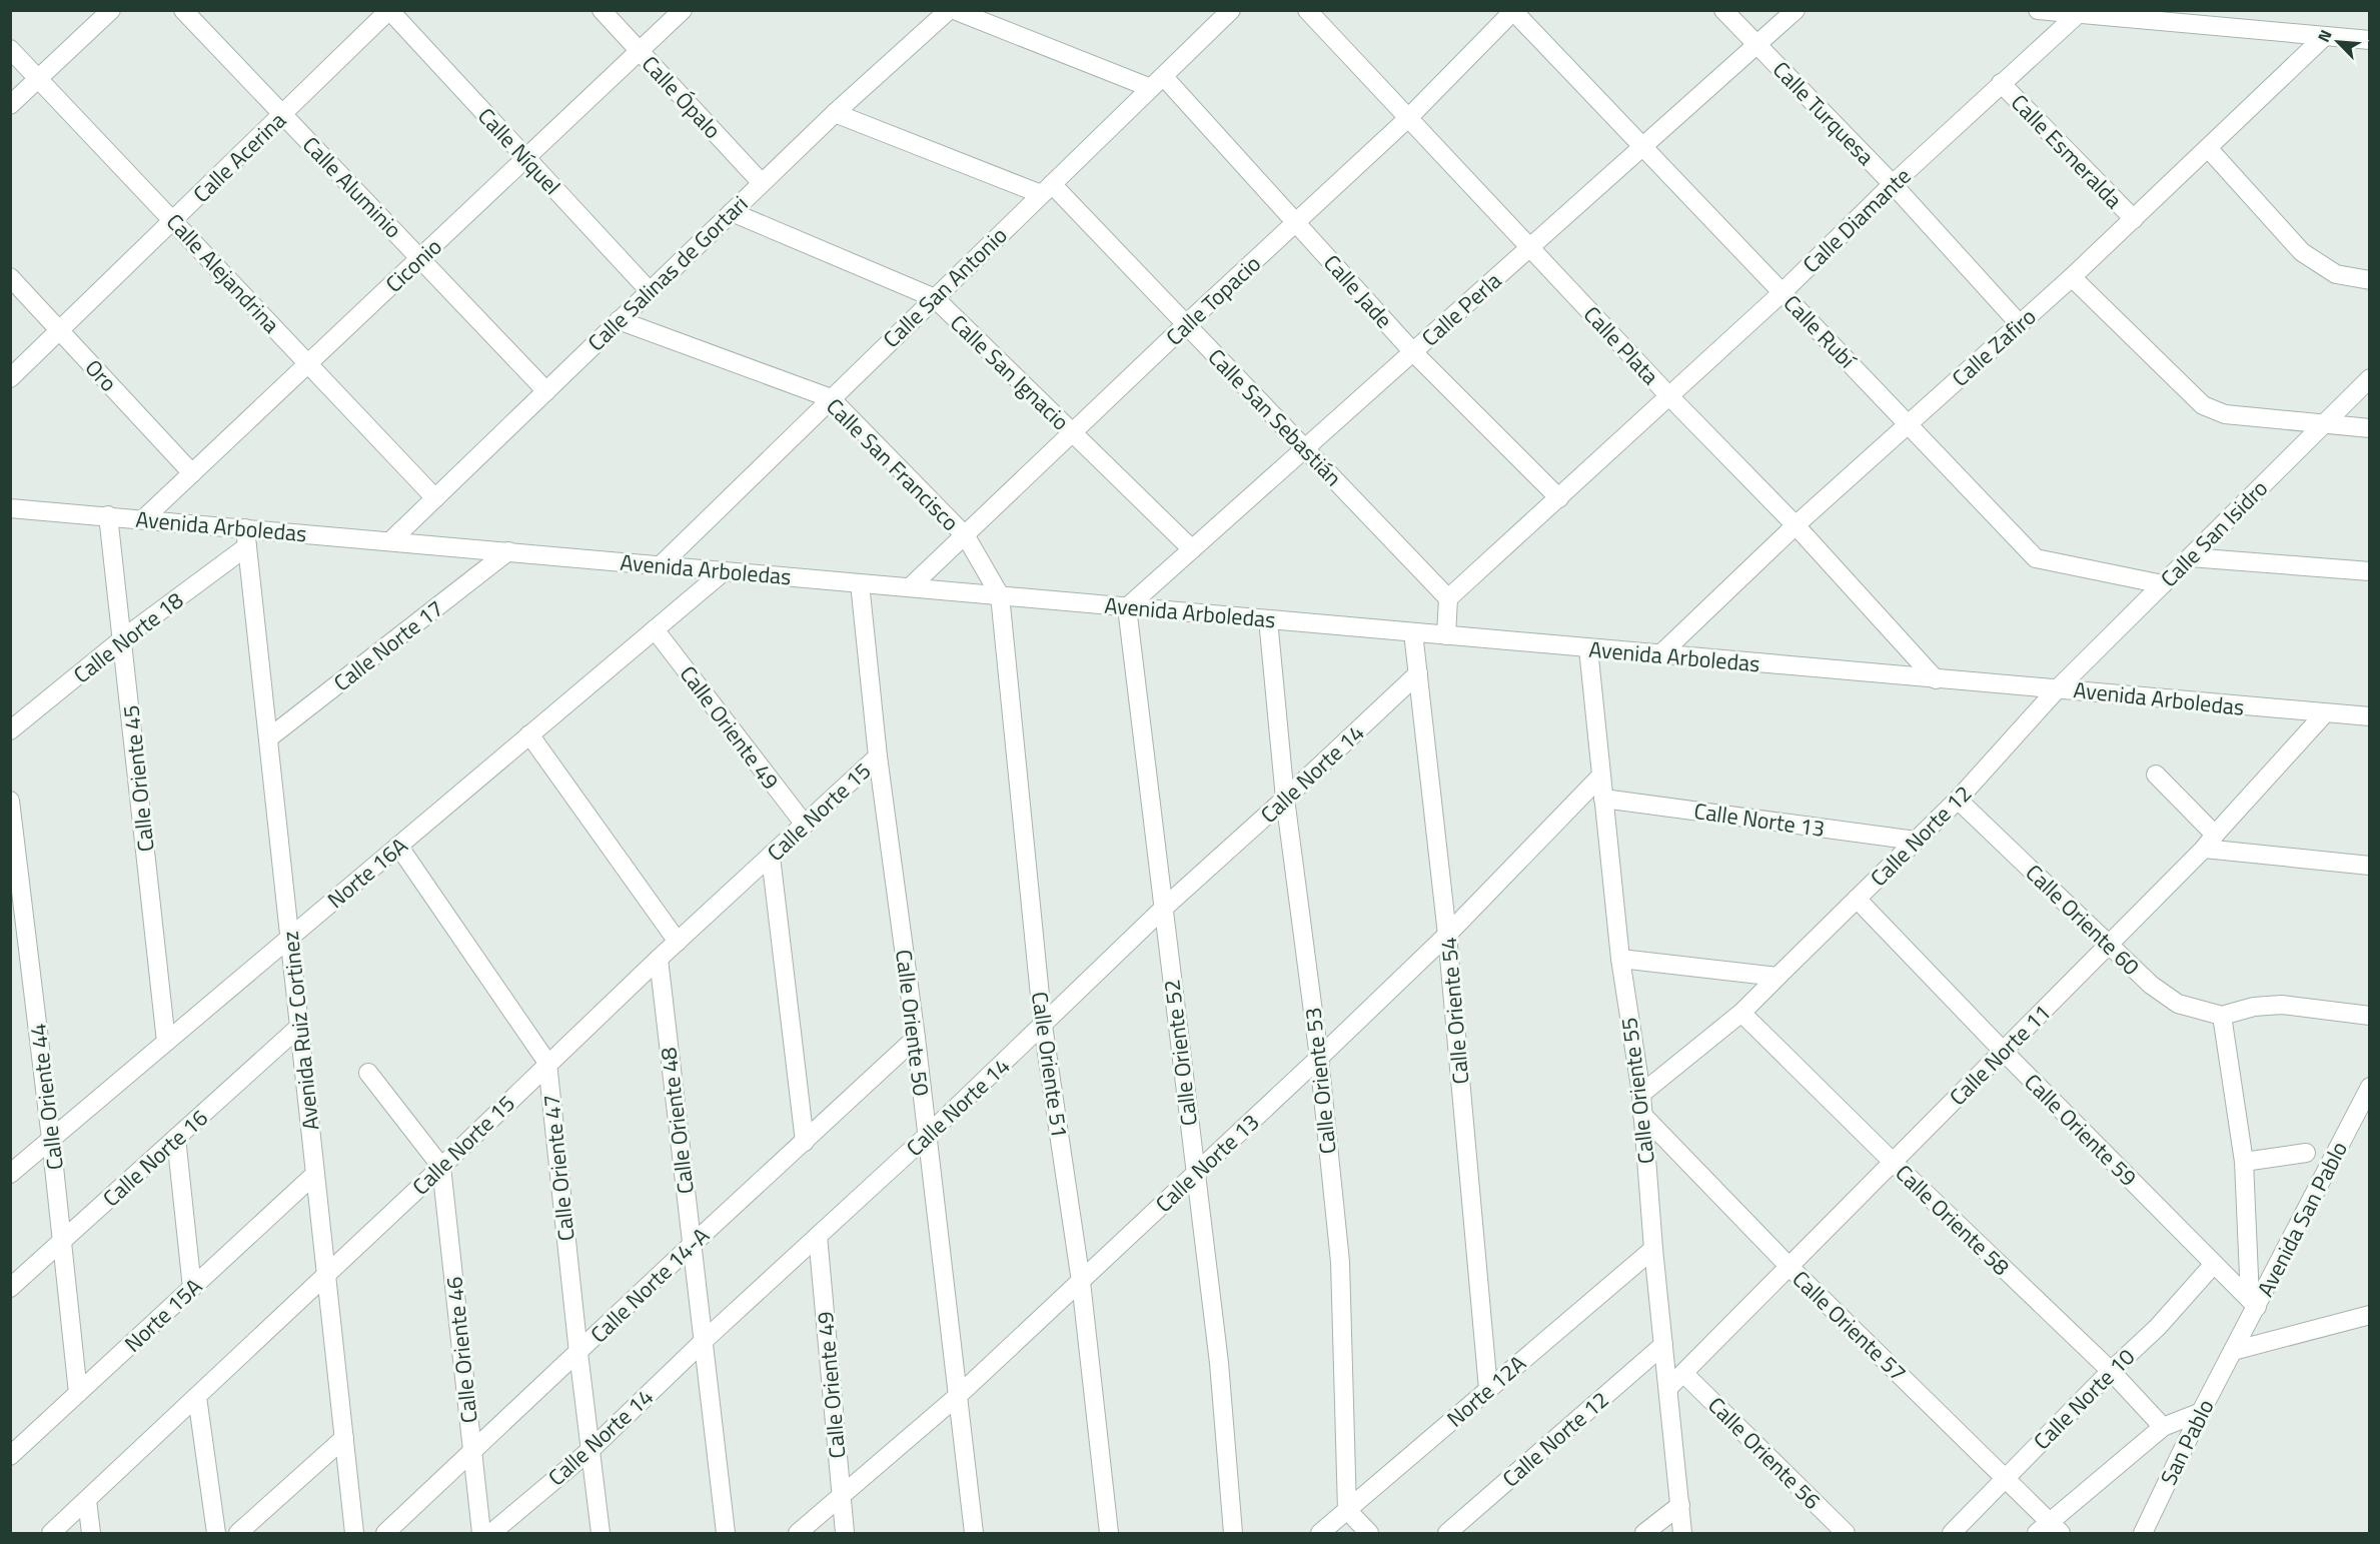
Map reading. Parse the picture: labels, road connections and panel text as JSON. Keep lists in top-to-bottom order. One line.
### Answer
{"streets":{"street":["Calle Ópalo","Calle Turquesa","Calle Níquel","Calle Esmeralda","Calle Acerina","Calle Aluminio","Calle Diamante","Ciconio","Calle Alejandrina","Calle Salinas de Gortari","Calle San Antonio","Calle Jade","Calle Topacio","Calle Perla","Calle Rubí","Calle Plata","Calle Zafiro","Calle San Ignacio","Oro","Calle San Sebastián","Calle San Francisco","Avenida Arboledas","Calle San Isidro","Calle Norte 18","Calle Norte 17","Calle Oriente 49","Calle Norte 14","Calle Oriente 45","Calle Norte 15","Calle Norte 13","Calle Norte 12","Norte 16A","Calle Oriente 60","Calle Oriente 54","Calle Oriente 50","Avenida Ruiz Cortinez","Calle Oriente 52","Calle Norte 11","Calle Oriente 51","Calle Oriente 53","Calle Oriente 55","Calle Oriente 44","Calle Oriente 48","Calle Oriente 59","Calle Norte 16","Calle Oriente 47","Avenida San Pablo","Calle Oriente 58","Calle Norte 14-A","Norte 15A","Calle Oriente 57","Calle Oriente 46","Norte 12A","Calle Norte 10","San Pablo","Calle Oriente 56"]},"crossings":[["Calle Ópalo","Ciconio"],["Calle Ópalo","Calle Salinas de Gortari"],["Calle Turquesa","Calle Diamante"],["Calle Turquesa","Calle Perla"],["Calle Turquesa","Calle Zafiro"],["Calle Níquel","Calle Acerina"],["Calle Níquel","Ciconio"],["Calle Níquel","Calle Salinas de Gortari"],["Calle Esmeralda","Calle Diamante"],["Calle Esmeralda","Calle Zafiro"],["Calle Acerina","Calle Aluminio"],["Calle Acerina","Calle Alejandrina"],["Calle Acerina","Oro"],["Calle Aluminio","Ciconio"],["Calle Aluminio","Calle Salinas de Gortari"],["Calle Diamante","Calle Jade"],["Calle Diamante","Calle Rubí"],["Calle Diamante","Calle Plata"],["Calle Diamante","Calle San Sebastián"],["Ciconio","Calle Alejandrina"],["Ciconio","Oro"],["Ciconio","Avenida Arboledas"],["Calle Alejandrina","Calle Salinas de Gortari"],["Calle Salinas de Gortari","Calle San Ignacio"],["Calle Salinas de Gortari","Calle San Sebastián"],["Calle Salinas de Gortari","Calle San Francisco"],["Calle Salinas de Gortari","Avenida Arboledas"],["Calle San Antonio","Calle Jade"],["Calle San Antonio","Calle San Ignacio"],["Calle San Antonio","Calle San Sebastián"],["Calle San Antonio","Calle San Francisco"],["Calle San Antonio","Avenida Arboledas"],["Calle Jade","Calle Topacio"],["Calle Jade","Calle Perla"],["Calle Topacio","Calle Rubí"],["Calle Topacio","Calle Plata"],["Calle Topacio","Calle San Ignacio"],["Calle Topacio","Calle San Sebastián"],["Calle Topacio","Calle San Francisco"],["Calle Topacio","Avenida Arboledas"],["Calle Perla","Calle Rubí"],["Calle Perla","Calle Plata"],["Calle Perla","Calle San Ignacio"],["Calle Perla","Calle San Sebastián"],["Calle Perla","Avenida Arboledas"],["Calle Perla","Calle Oriente 52"],["Calle Rubí","Calle Zafiro"],["Calle Rubí","Calle San Isidro"],["Calle Plata","Calle Zafiro"],["Calle Plata","Avenida Arboledas"],["Calle Zafiro","Avenida Arboledas"],["Calle San Francisco","Avenida Arboledas"],["Calle San Francisco","Calle Oriente 51"],["Avenida Arboledas","Calle San Isidro"],["Avenida Arboledas","Calle Norte 17"],["Avenida Arboledas","Calle Oriente 45"],["Avenida Arboledas","Calle Norte 12"],["Avenida Arboledas","Norte 16A"],["Avenida Arboledas","Calle Oriente 54"],["Avenida Arboledas","Calle Oriente 50"],["Avenida Arboledas","Avenida Ruiz Cortinez"],["Avenida Arboledas","Calle Oriente 52"],["Avenida Arboledas","Calle Norte 11"],["Avenida Arboledas","Calle Oriente 51"],["Avenida Arboledas","Calle Oriente 53"],["Avenida Arboledas","Calle Oriente 55"],["Calle San Isidro","Calle Norte 12"],["Calle Norte 18","Calle Oriente 45"],["Calle Norte 18","Avenida Ruiz Cortinez"],["Calle Norte 17","Avenida Ruiz Cortinez"],["Calle Oriente 49","Calle Norte 14"],["Calle Oriente 49","Calle Norte 15"],["Calle Oriente 49","Calle Norte 13"],["Calle Oriente 49","Norte 16A"],["Calle Norte 14","Calle Oriente 54"],["Calle Norte 14","Calle Oriente 50"],["Calle Norte 14","Calle Oriente 52"],["Calle Norte 14","Calle Oriente 51"],["Calle Norte 14","Calle Oriente 53"],["Calle Norte 14","Calle Oriente 48"],["Calle Norte 14","Calle Oriente 47"],["Calle Oriente 45","Norte 16A"],["Calle Norte 15","Calle Oriente 50"],["Calle Norte 15","Avenida Ruiz Cortinez"],["Calle Norte 15","Calle Oriente 48"],["Calle Norte 15","Calle Oriente 47"],["Calle Norte 15","Calle Oriente 46"],["Calle Norte 13","Calle Norte 12"],["Calle Norte 13","Calle Oriente 54"],["Calle Norte 13","Calle Oriente 50"],["Calle Norte 13","Calle Oriente 52"],["Calle Norte 13","Calle Oriente 51"],["Calle Norte 13","Calle Oriente 53"],["Calle Norte 13","Calle Oriente 55"],["Calle Norte 12","Calle Oriente 60"],["Calle Norte 12","Calle Oriente 55"],["Calle Norte 12","Calle Oriente 59"],["Calle Norte 12","Calle Oriente 58"],["Norte 16A","Avenida Ruiz Cortinez"],["Norte 16A","Calle Oriente 44"],["Norte 16A","Calle Oriente 47"],["Calle Oriente 60","Calle Norte 11"],["Calle Oriente 54","Norte 12A"],["Calle Oriente 50","Calle Norte 14-A"],["Avenida Ruiz Cortinez","Calle Norte 16"],["Avenida Ruiz Cortinez","Norte 15A"],["Calle Norte 11","Calle Oriente 55"],["Calle Norte 11","Calle Oriente 59"],["Calle Norte 11","Calle Oriente 58"],["Calle Norte 11","Calle Oriente 57"],["Calle Norte 11","Calle Oriente 56"],["Calle Oriente 53","Norte 12A"],["Calle Oriente 55","Calle Oriente 57"],["Calle Oriente 55","Norte 12A"],["Calle Oriente 44","Calle Norte 16"],["Calle Oriente 44","Norte 15A"],["Calle Oriente 48","Calle Norte 14-A"],["Calle Oriente 59","Avenida San Pablo"],["Calle Oriente 59","Calle Norte 10"],["Calle Oriente 47","Calle Norte 14-A"],["Avenida San Pablo","San Pablo"],["Calle Oriente 58","Calle Norte 10"],["Calle Norte 14-A","Calle Oriente 46"],["Calle Oriente 57","Calle Norte 10"]],"north":"top left"}
